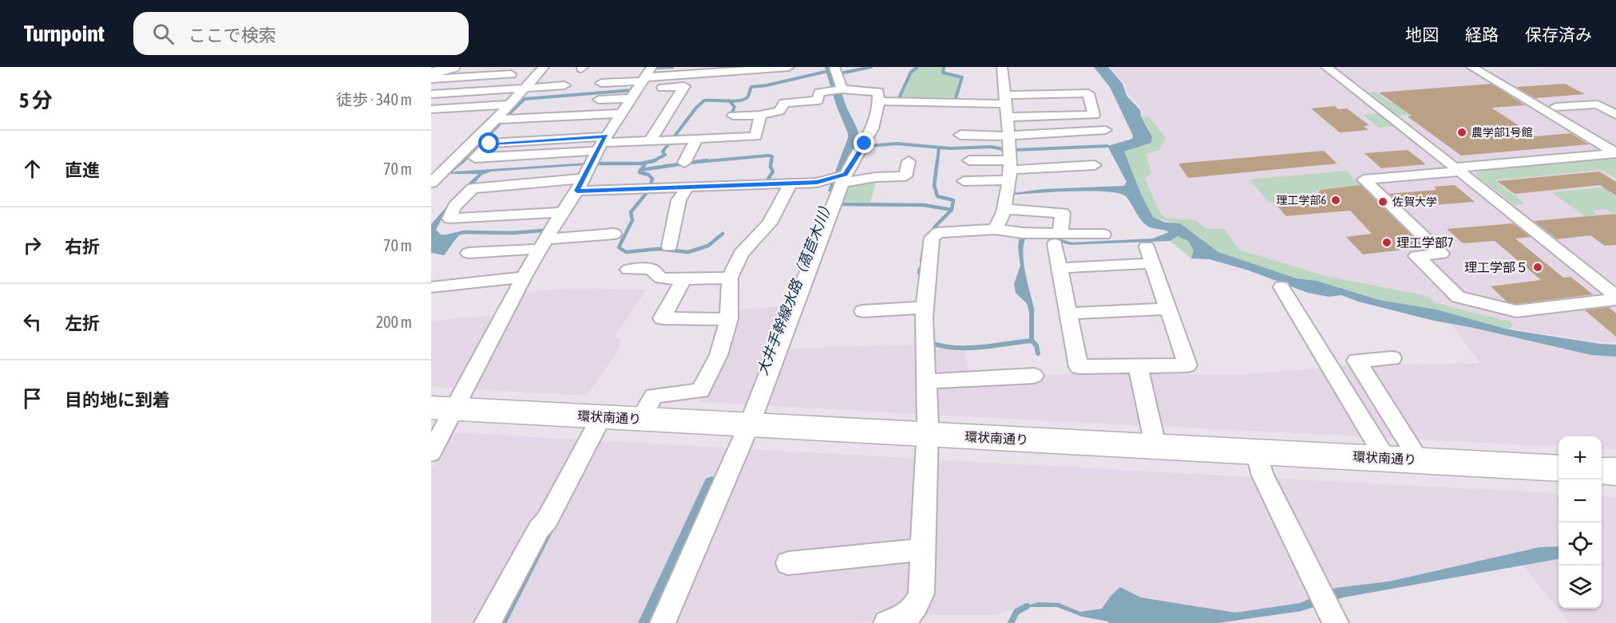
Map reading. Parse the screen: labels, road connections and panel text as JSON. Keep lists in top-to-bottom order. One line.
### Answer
{"streets":{"main road":["環状南通り"]},"water":["大井手幹線水路（萵苣木川）"],"places":["農学部1号館","理工学部6","佐賀大学","理工学部7","理工学部５"],"page":{"header":"Turnpoint","search":"ここで検索","nav":["地図","経路","保存済み"],"heading":["5 分","徒歩 · 340 m"],"list":[["直進","70 m"],["右折","70 m"],["左折","200 m"],"目的地に到着"],"map_buttons":["+","−"]}}
